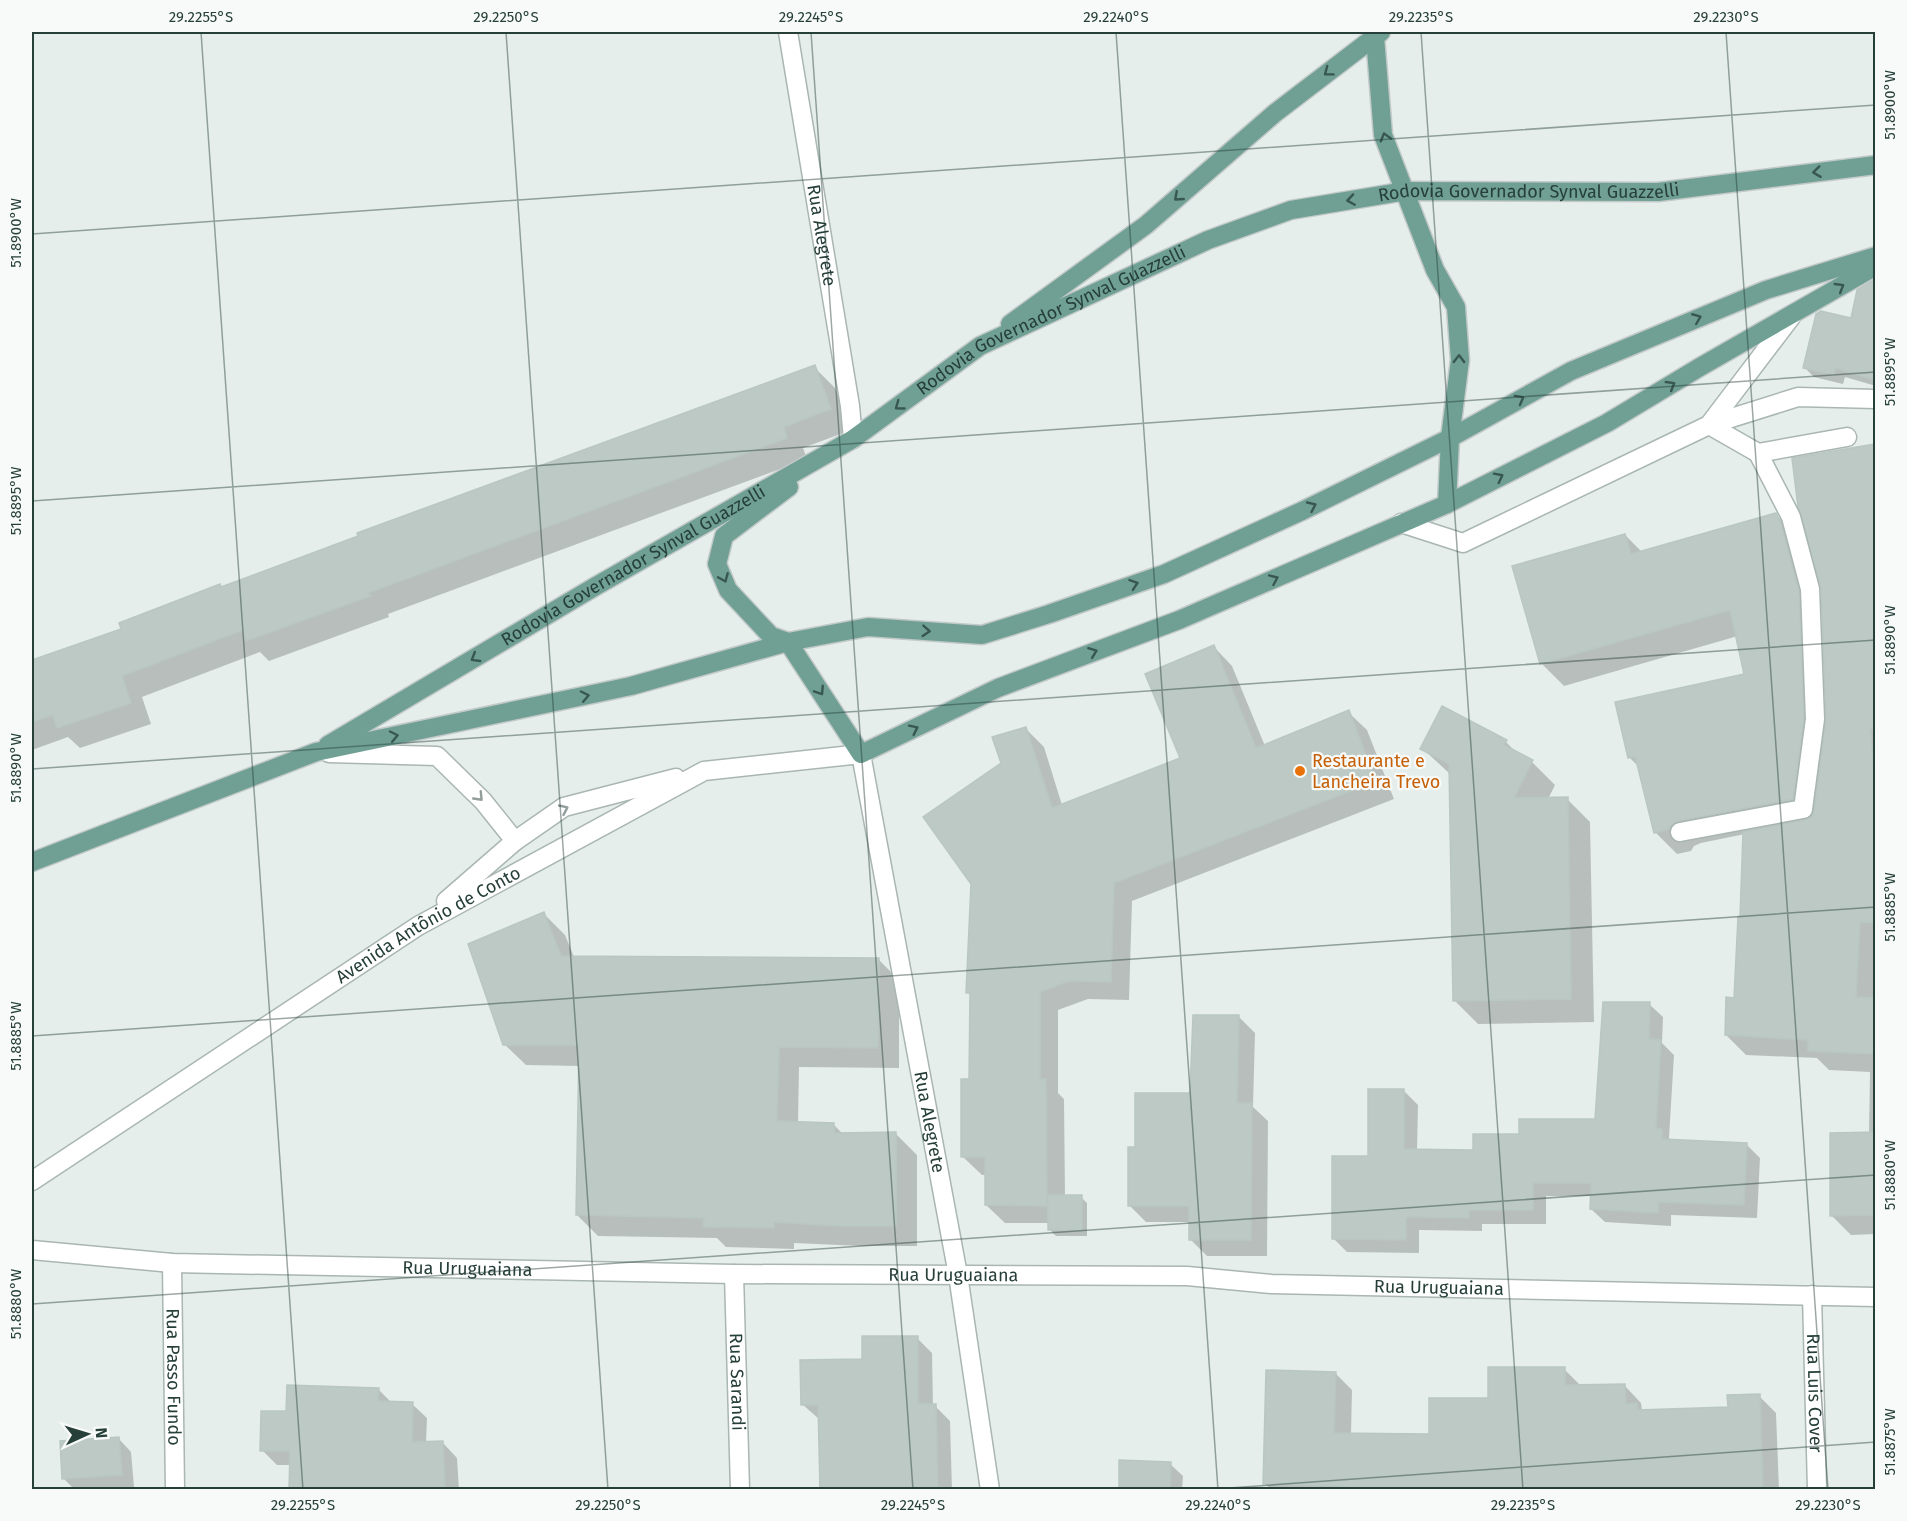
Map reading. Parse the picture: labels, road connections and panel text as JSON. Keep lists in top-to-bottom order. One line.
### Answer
{"streets":{"main road":["Rodovia Governador Synval Guazzelli"],"street":["Rua Alegrete","Avenida Antônio de Conto","Rua Uruguaiana","Rua Passo Fundo","Rua Sarandi","Rua Luis Cover"]},"crossings":[["Rodovia Governador Synval Guazzelli","Rua Alegrete"],["Rua Alegrete","Avenida Antônio de Conto"],["Rua Alegrete","Rua Uruguaiana"],["Rua Uruguaiana","Rua Passo Fundo"],["Rua Uruguaiana","Rua Sarandi"],["Rua Uruguaiana","Rua Luis Cover"]],"places":["Restaurante e Lancheira Trevo"],"north":"right","coordinates":["29.2255°S","29.2250°S","29.2245°S","29.2240°S","29.2235°S","29.2230°S","51.8900°W","51.8895°W","51.8890°W","51.8885°W","51.8880°W","51.8875°W"]}
